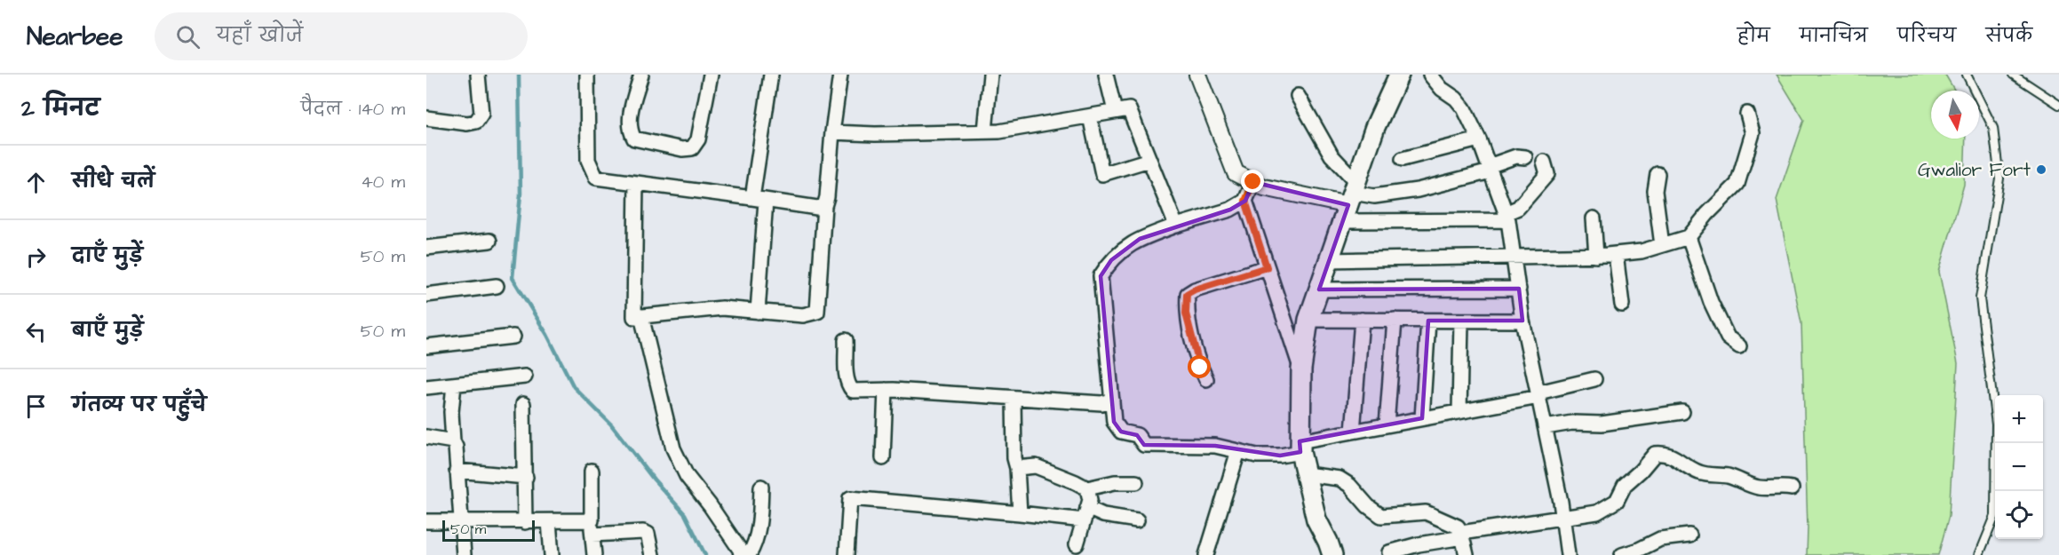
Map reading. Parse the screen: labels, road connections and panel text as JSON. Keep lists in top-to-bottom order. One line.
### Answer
{"places":["Gwalior Fort"],"scale_bar":"50 m","north":"bottom","page":{"header":"Nearbee","search":"यहाँ खोजें","nav":["होम","मानचित्र","परिचय","संपर्क"],"heading":["2 मिनट","पैदल · 140 m"],"list":[["सीधे चलें","40 m"],["दाएँ मुड़ें","50 m"],["बाएँ मुड़ें","50 m"],"गंतव्य पर पहुँचे"],"map_buttons":["+","−"],"scale":"50 m"}}
